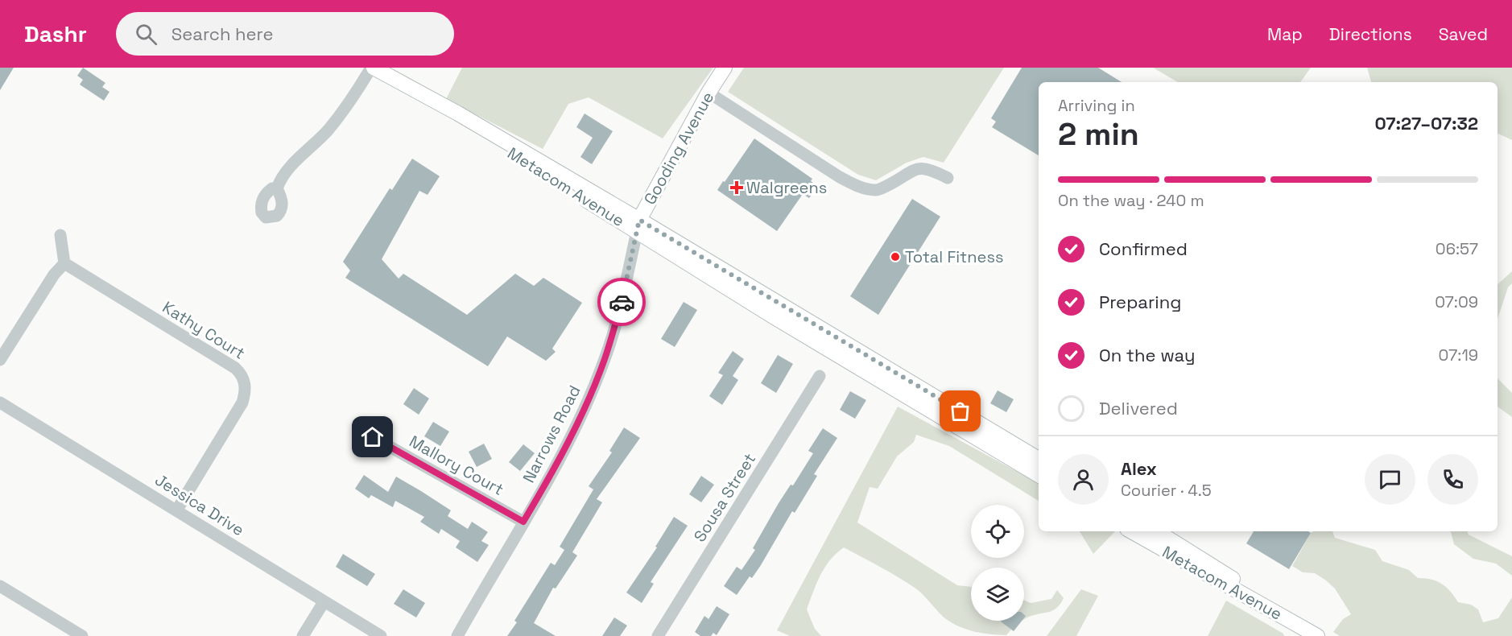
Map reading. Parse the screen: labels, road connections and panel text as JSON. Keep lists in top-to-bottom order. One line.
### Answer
{"streets":{"main road":["Gooding Avenue","Metacom Avenue"],"street":["Kathy Court","Narrows Road","Mallory Court","Sousa Street","Jessica Drive"]},"crossings":[["Gooding Avenue","Metacom Avenue"],["Gooding Avenue","Narrows Road"],["Metacom Avenue","Narrows Road"],["Kathy Court","Jessica Drive"],["Narrows Road","Mallory Court"]],"places":{"health":["Walgreens"],"other":["Total Fitness"]},"page":{"header":"Dashr","search":"Search here","nav":["Map","Directions","Saved"],"heading":["2 min","Arriving in","07:27–07:32"],"panel":["Alex","Courier · 4.5"],"bar":"On the way · 240 m","list":[["Confirmed","06:57"],["Preparing","07:09"],["On the way","07:19"],"Delivered"]}}
